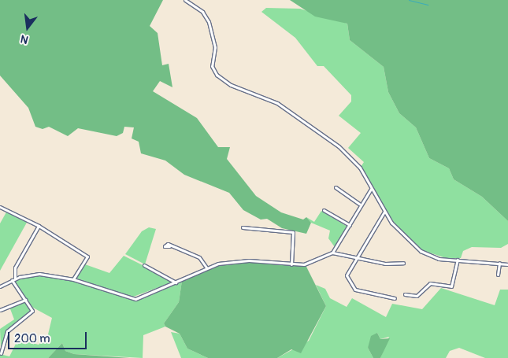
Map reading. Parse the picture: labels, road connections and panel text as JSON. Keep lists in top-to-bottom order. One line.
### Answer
{"scale_bar":"200 m","north":"bottom"}
